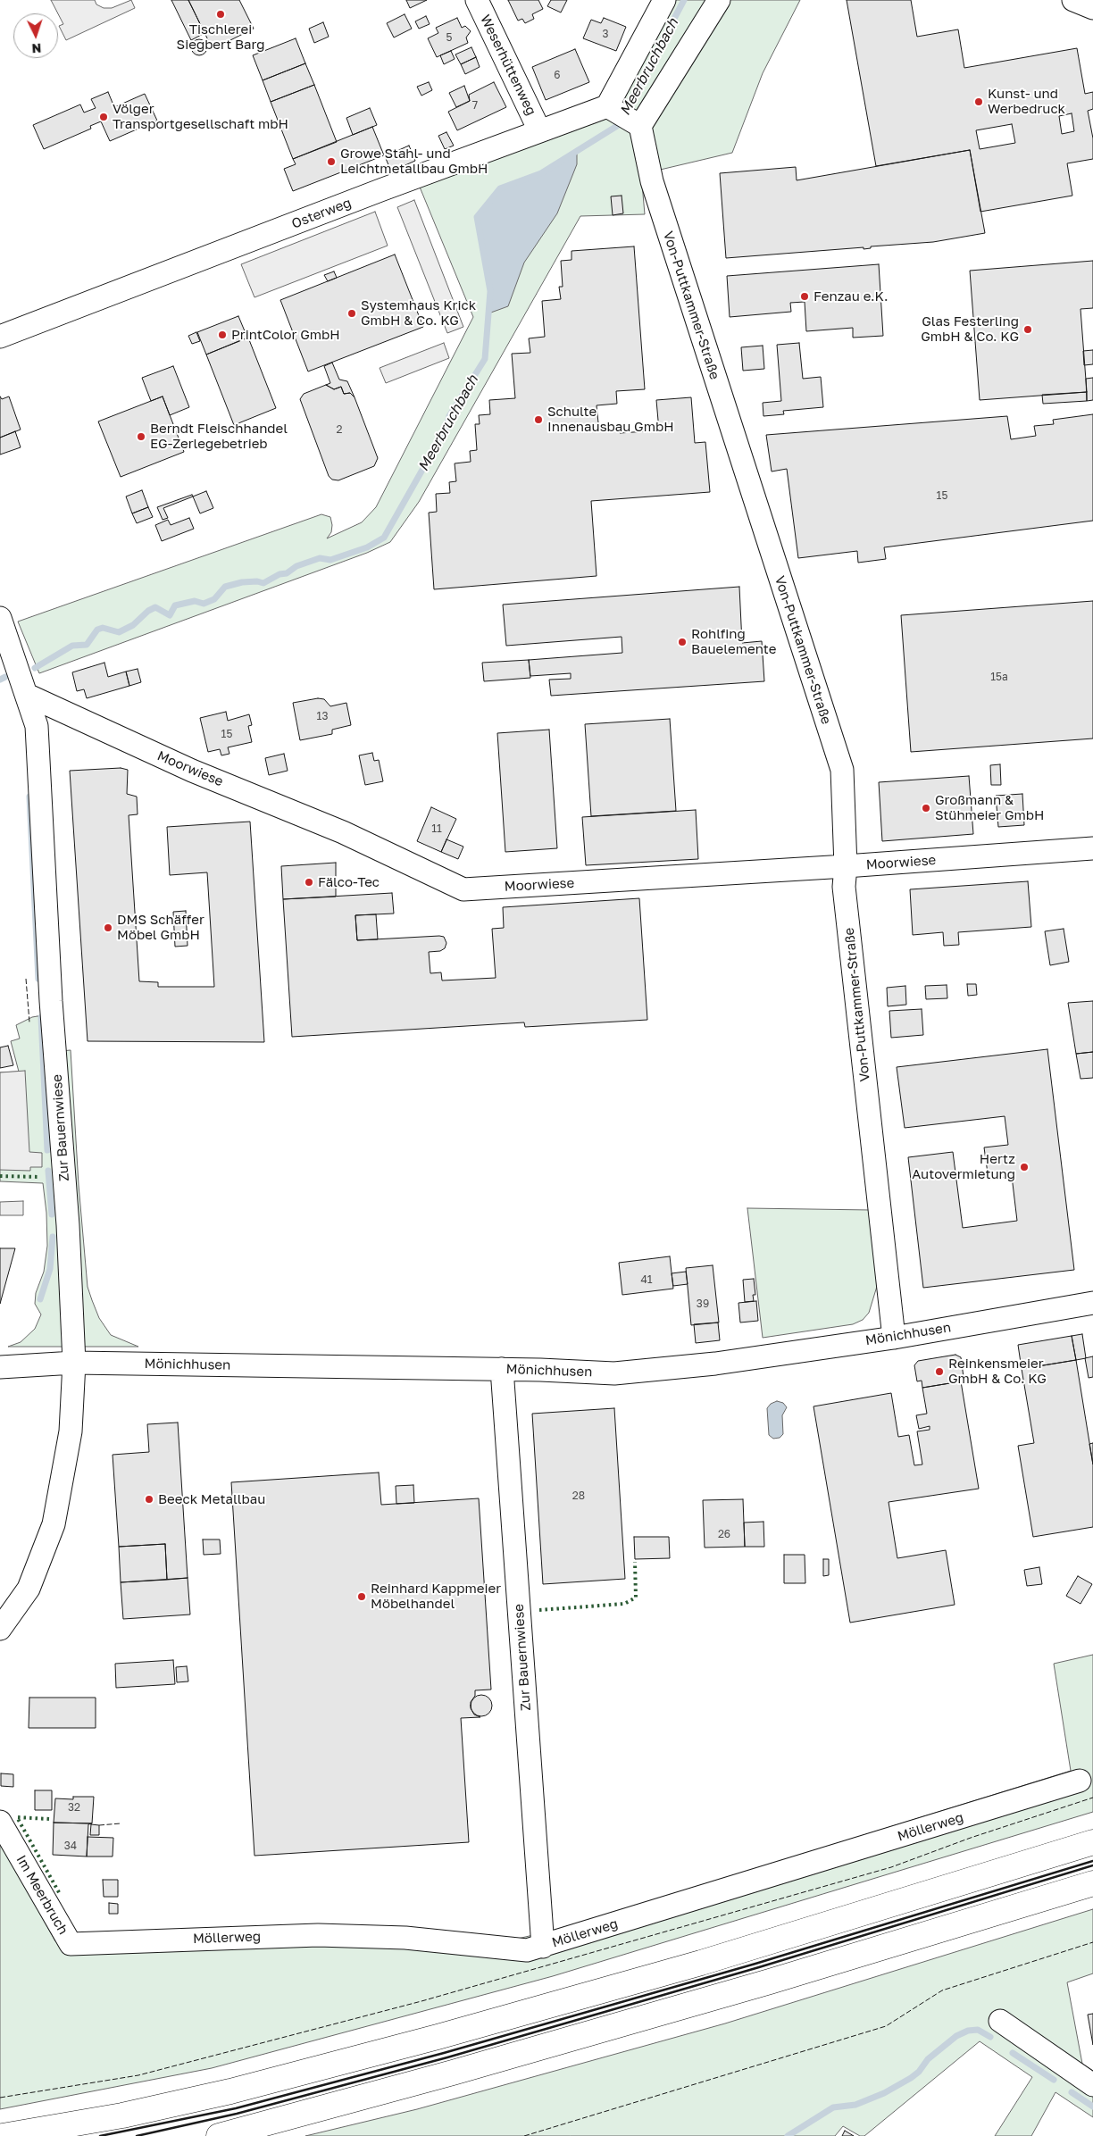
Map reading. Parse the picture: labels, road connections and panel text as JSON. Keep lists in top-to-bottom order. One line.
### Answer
{"streets":{"street":["Weserhüttenweg","Osterweg","Von-Puttkammer-Straße","Moorwiese","Zur Bauernwiese","Mönichhusen","Möllerweg","Im Meerbruch"]},"crossings":[["Weserhüttenweg","Osterweg"],["Von-Puttkammer-Straße","Moorwiese"],["Von-Puttkammer-Straße","Mönichhusen"],["Moorwiese","Zur Bauernwiese"],["Zur Bauernwiese","Mönichhusen"],["Zur Bauernwiese","Möllerweg"],["Möllerweg","Im Meerbruch"]],"water":["Meerbruchbach"],"places":["Tischlerei Siegbert Barg","Kunst- und Werbedruck","Völger Transportgesellschaft mbH","Growe Stahl- und Leichtmetallbau GmbH","Fenzau e.K.","Systemhaus Krick GmbH & Co. KG","Glas Festerling GmbH & Co. KG","PrintColor GmbH","Schulte Innenausbau GmbH","Berndt Fleischhandel EG-Zerlegebetrieb","Rohlfing Bauelemente","Großmann & Stühmeier GmbH","Fälco-Tec","DMS Schäffer Möbel GmbH","Hertz Autovermietung","Reinkensmeier GmbH & Co. KG","Beeck Metallbau","Reinhard Kappmeier Möbelhandel"],"house_numbers":["3","5","6","7","2","15","15a","13","15","11","41","39","28","26","32","34"],"north":"bottom"}
